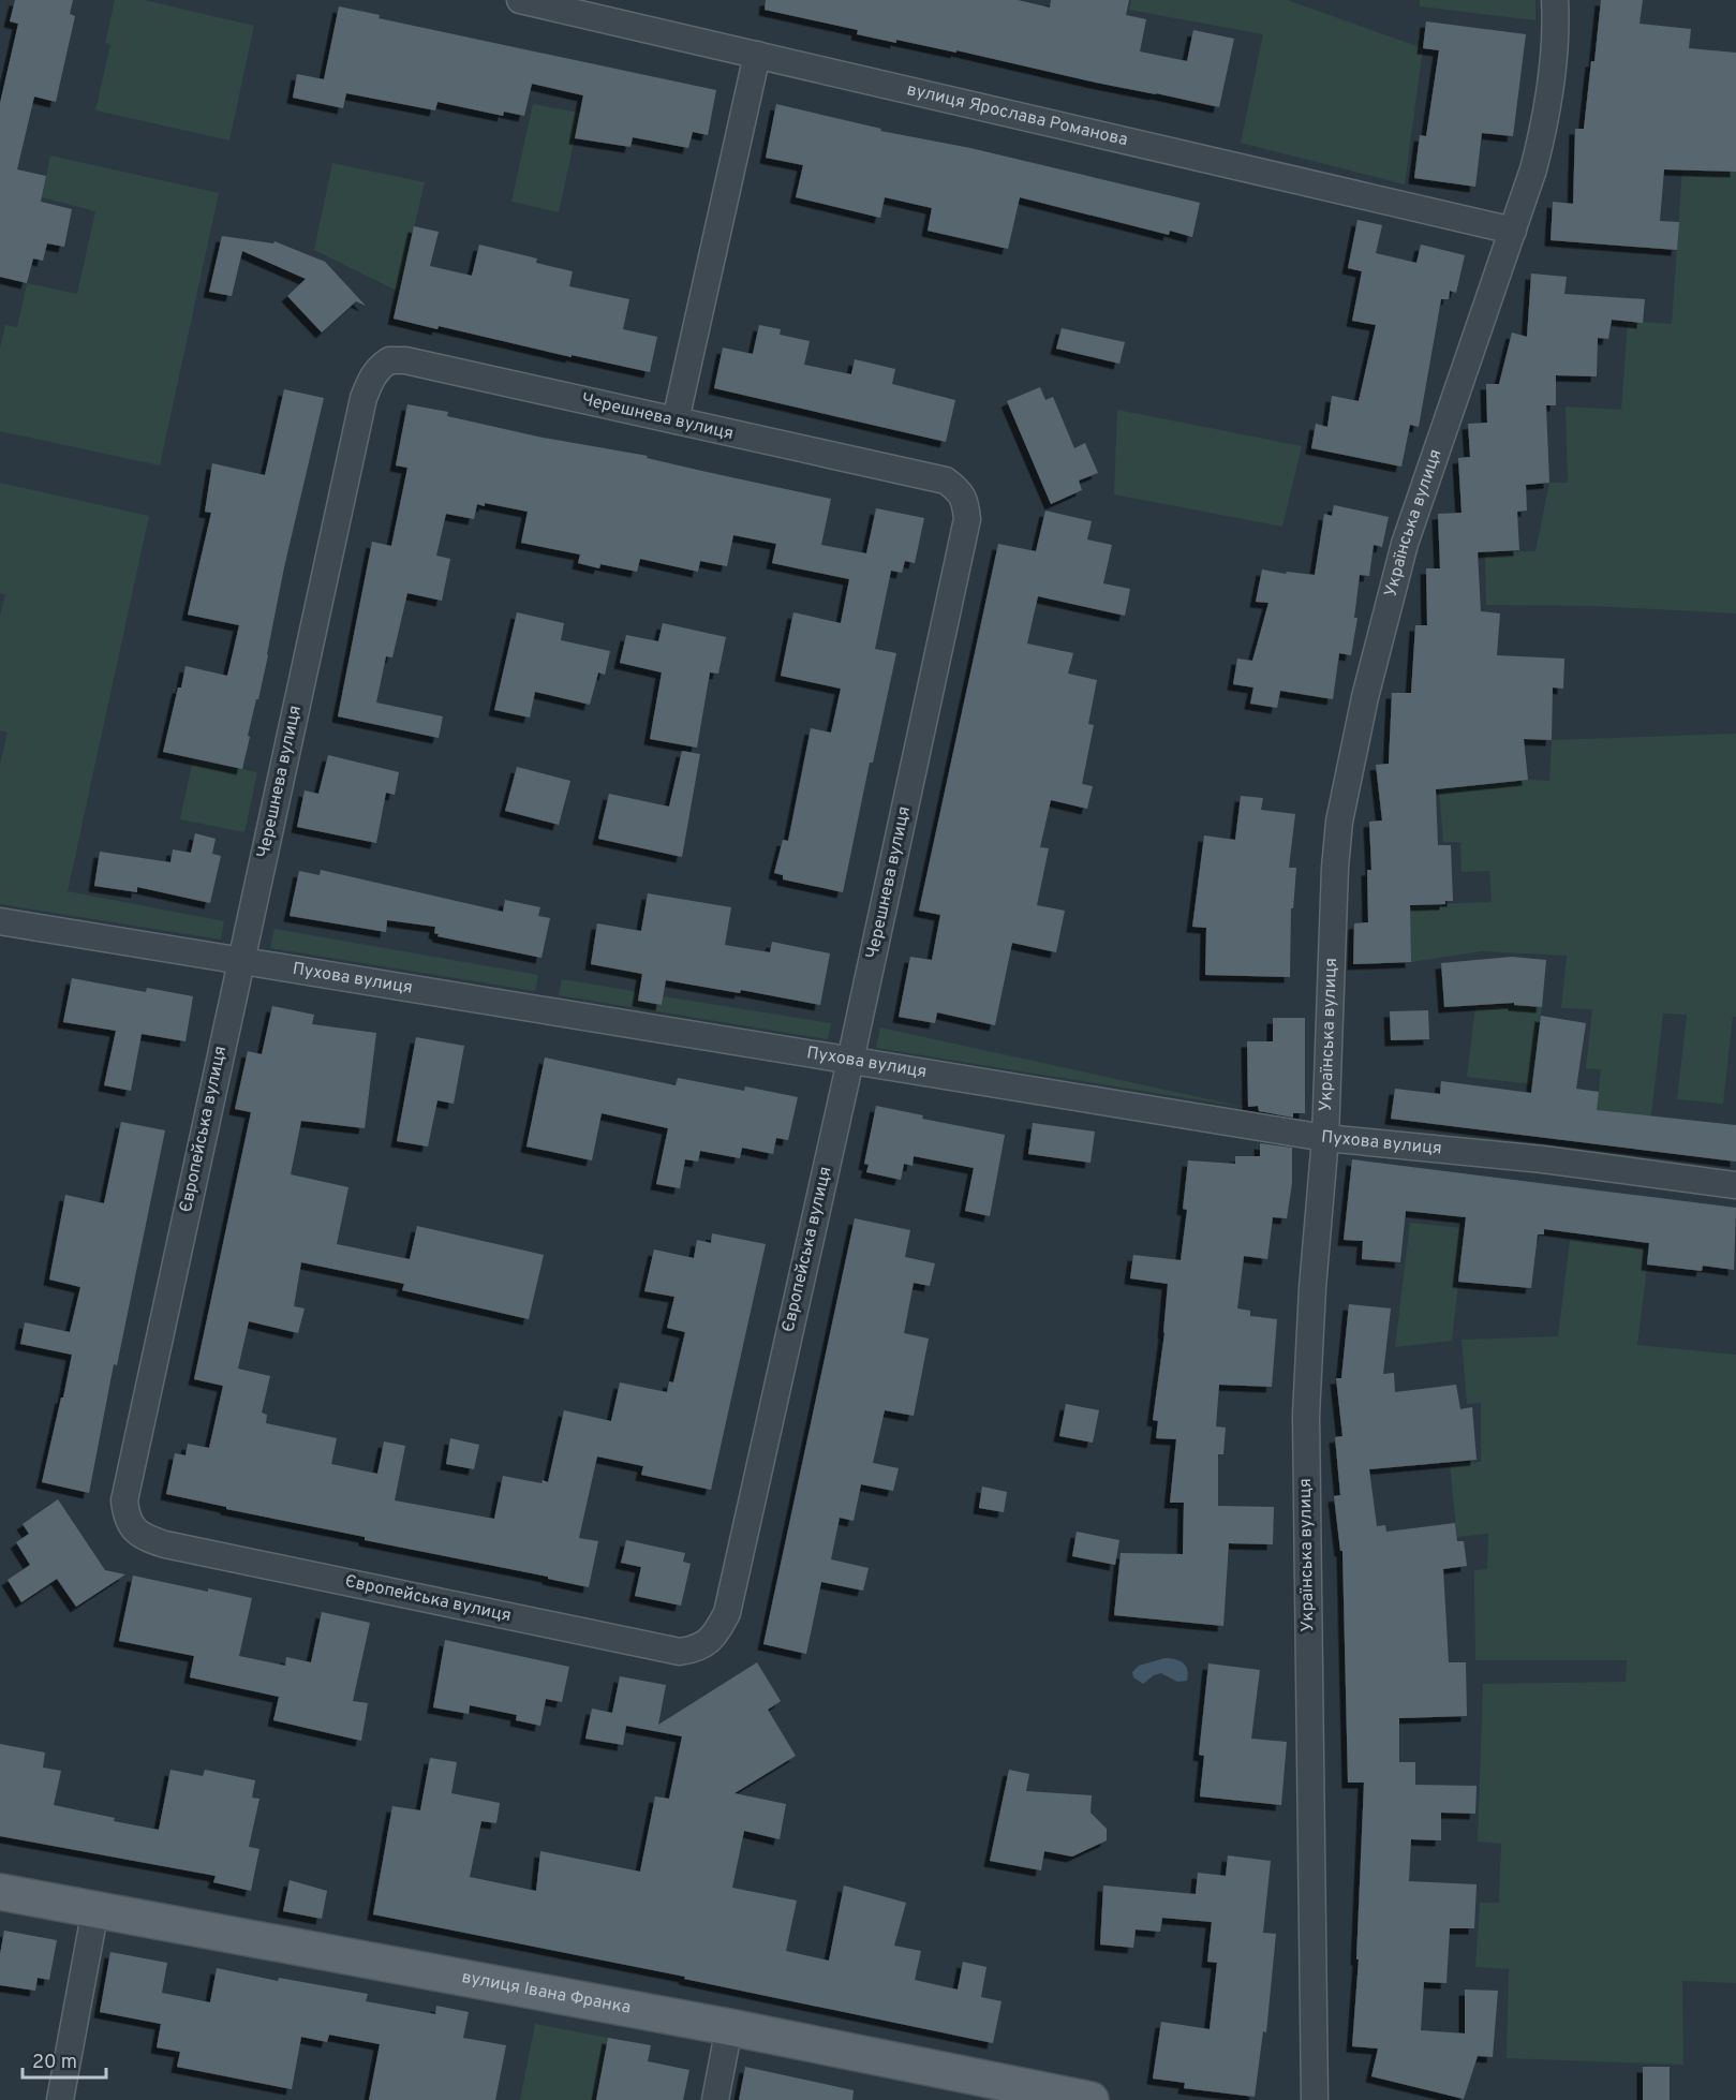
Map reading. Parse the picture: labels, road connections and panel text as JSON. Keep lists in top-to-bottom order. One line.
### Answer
{"streets":{"main road":["вулиця Івана Франка"],"street":["вулиця Ярослава Романова","Черешнева вулиця","Українська вулиця","Пухова вулиця","Європейська вулиця"]},"crossings":[["вулиця Ярослава Романова","Українська вулиця"],["Черешнева вулиця","Пухова вулиця"],["Черешнева вулиця","Європейська вулиця"],["Українська вулиця","Пухова вулиця"],["Пухова вулиця","Європейська вулиця"]],"scale_bar":"20 m"}
